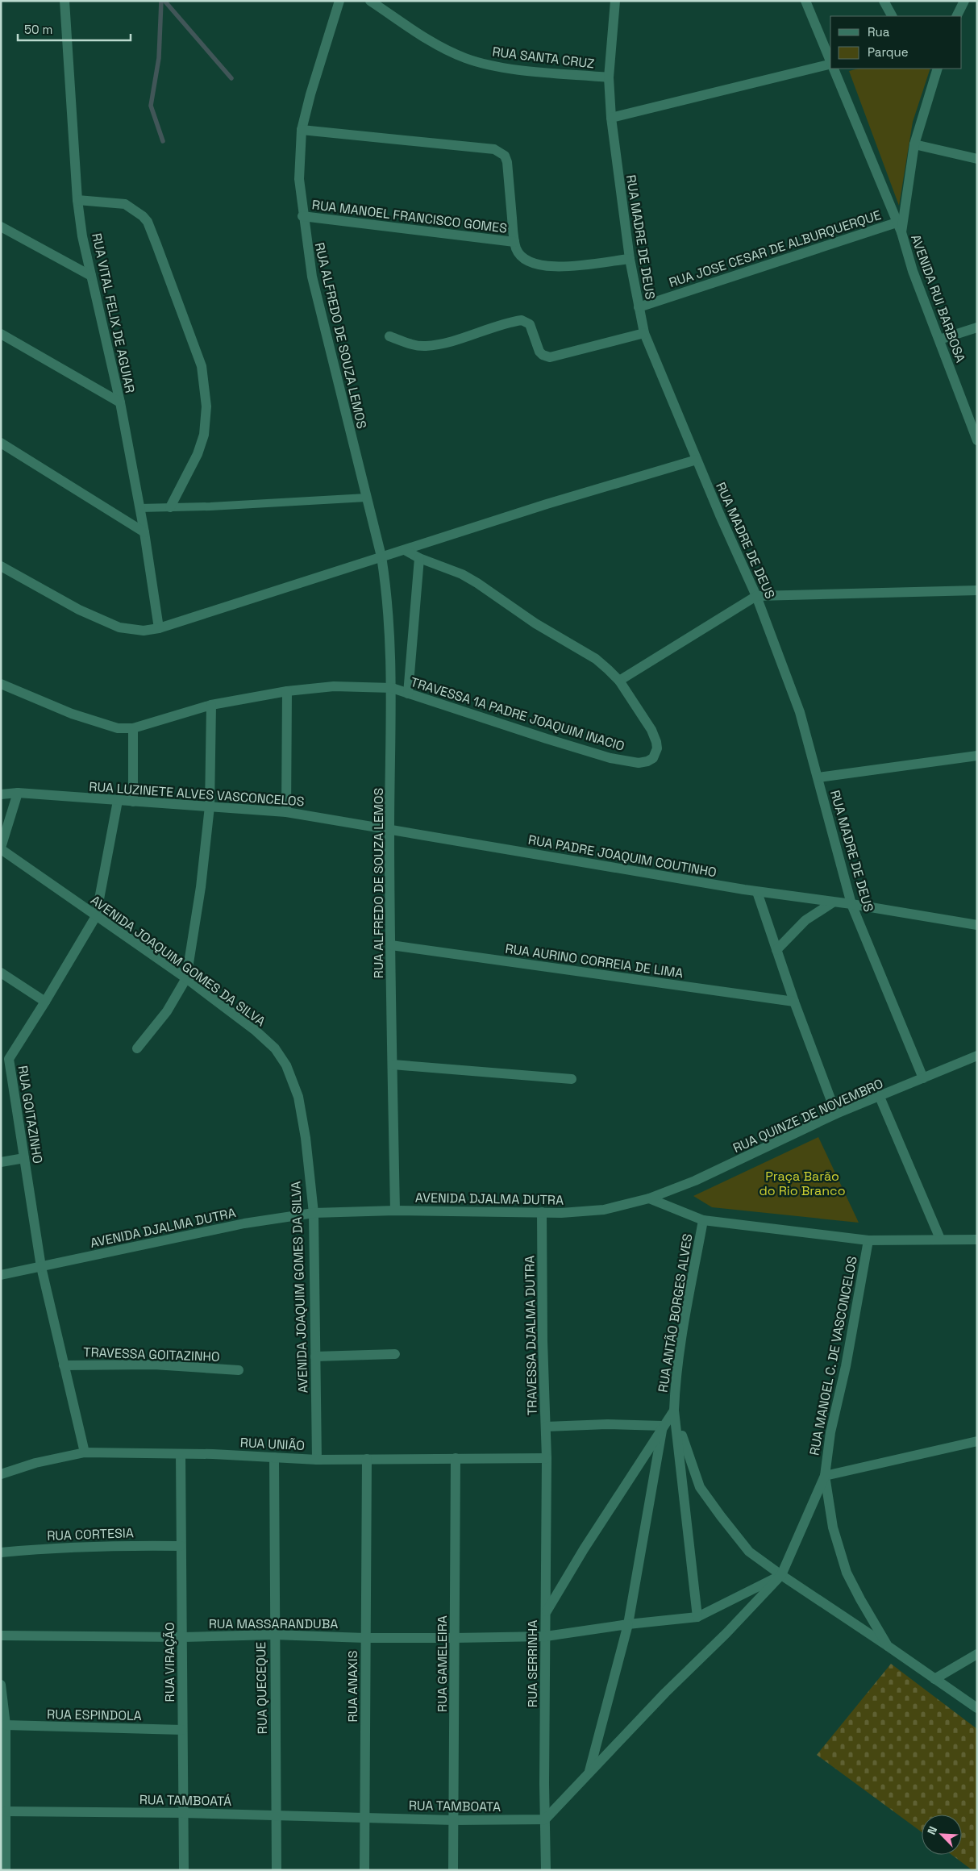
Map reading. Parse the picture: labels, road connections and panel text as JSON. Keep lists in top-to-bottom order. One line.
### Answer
{"streets":{"street":["RUA SANTA CRUZ","RUA MANOEL FRANCISCO GOMES","RUA MADRE DE DEUS","RUA JOSE CESAR DE ALBURQUERQUE","AVENIDA RUI BARBOSA","RUA VITAL FELIX DE AGUIAR","RUA ALFREDO DE SOUZA LEMOS","TRAVESSA 1A PADRE JOAQUIM INACIO","RUA LUZINETE ALVES VASCONCELOS","RUA PADRE JOAQUIM COUTINHO","AVENIDA JOAQUIM GOMES DA SILVA","RUA AURINO CORREIA DE LIMA","RUA GOITAZINHO","RUA QUINZE DE NOVEMBRO","AVENIDA DJALMA DUTRA","RUA ANTÃO BORGES ALVES","TRAVESSA DJALMA DUTRA","TRAVESSA GOITAZINHO","RUA MANOEL C. DE VASCONCELOS","RUA UNIÃO","RUA CORTESIA","RUA MASSARANDUBA","RUA VIRAÇÃO","RUA GAMELEIRA","RUA SERRINHA","RUA ANAXIS","RUA QUECEQUE","RUA ESPINDOLA","RUA TAMBOATÁ","RUA TAMBOATA"]},"crossings":[["RUA SANTA CRUZ","RUA MADRE DE DEUS"],["RUA MANOEL FRANCISCO GOMES","RUA ALFREDO DE SOUZA LEMOS"],["RUA MADRE DE DEUS","RUA JOSE CESAR DE ALBURQUERQUE"],["RUA MADRE DE DEUS","RUA PADRE JOAQUIM COUTINHO"],["RUA MADRE DE DEUS","RUA QUINZE DE NOVEMBRO"],["RUA ALFREDO DE SOUZA LEMOS","TRAVESSA 1A PADRE JOAQUIM INACIO"],["RUA ALFREDO DE SOUZA LEMOS","RUA LUZINETE ALVES VASCONCELOS"],["RUA ALFREDO DE SOUZA LEMOS","RUA PADRE JOAQUIM COUTINHO"],["RUA ALFREDO DE SOUZA LEMOS","RUA AURINO CORREIA DE LIMA"],["RUA ALFREDO DE SOUZA LEMOS","AVENIDA DJALMA DUTRA"],["RUA LUZINETE ALVES VASCONCELOS","RUA PADRE JOAQUIM COUTINHO"],["RUA LUZINETE ALVES VASCONCELOS","RUA GOITAZINHO"],["AVENIDA JOAQUIM GOMES DA SILVA","RUA GOITAZINHO"],["AVENIDA JOAQUIM GOMES DA SILVA","AVENIDA DJALMA DUTRA"],["AVENIDA JOAQUIM GOMES DA SILVA","RUA UNIÃO"],["RUA GOITAZINHO","AVENIDA DJALMA DUTRA"],["RUA GOITAZINHO","TRAVESSA GOITAZINHO"],["RUA GOITAZINHO","RUA UNIÃO"],["RUA QUINZE DE NOVEMBRO","AVENIDA DJALMA DUTRA"],["AVENIDA DJALMA DUTRA","TRAVESSA DJALMA DUTRA"],["TRAVESSA DJALMA DUTRA","RUA UNIÃO"],["TRAVESSA DJALMA DUTRA","RUA SERRINHA"],["RUA UNIÃO","RUA VIRAÇÃO"],["RUA UNIÃO","RUA GAMELEIRA"],["RUA UNIÃO","RUA SERRINHA"],["RUA UNIÃO","RUA ANAXIS"],["RUA UNIÃO","RUA QUECEQUE"],["RUA CORTESIA","RUA VIRAÇÃO"],["RUA MASSARANDUBA","RUA VIRAÇÃO"],["RUA MASSARANDUBA","RUA GAMELEIRA"],["RUA MASSARANDUBA","RUA SERRINHA"],["RUA MASSARANDUBA","RUA ANAXIS"],["RUA MASSARANDUBA","RUA QUECEQUE"],["RUA VIRAÇÃO","RUA ESPINDOLA"],["RUA VIRAÇÃO","RUA TAMBOATÁ"],["RUA GAMELEIRA","RUA TAMBOATA"],["RUA SERRINHA","RUA TAMBOATA"],["RUA ANAXIS","RUA TAMBOATÁ"],["RUA ANAXIS","RUA TAMBOATA"],["RUA QUECEQUE","RUA TAMBOATÁ"],["RUA TAMBOATÁ","RUA TAMBOATA"]],"parks":["Praça Barão do Rio Branco"],"legend":["Rua","Parque"],"scale_bar":"50 m","north":"top left"}
